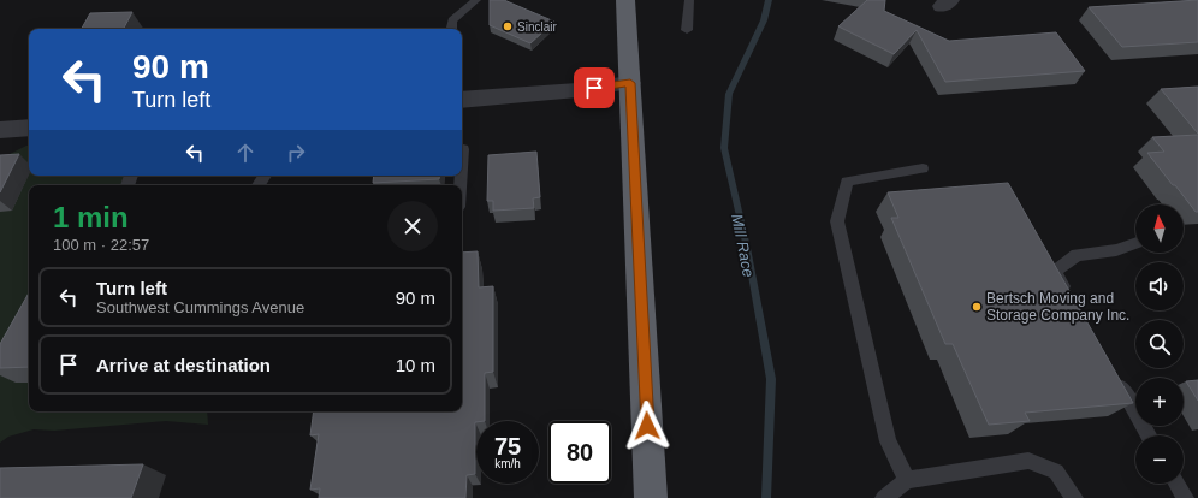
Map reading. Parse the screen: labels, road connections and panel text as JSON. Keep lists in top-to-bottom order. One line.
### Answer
{"water":["Mill Race"],"places":["Sinclair","Bertsch Moving and Storage Company Inc."],"north":"top","page":{"turn":["90 m","Turn left"],"heading":["1 min","100 m · 22:57"],"map_buttons":["+","−"],"list":[{"name":"Turn left","note":"Southwest Cummings Avenue","value":"90 m"},{"name":"Arrive at destination","value":"10 m"}],"speed":"75 km/h","limit":"80"}}
